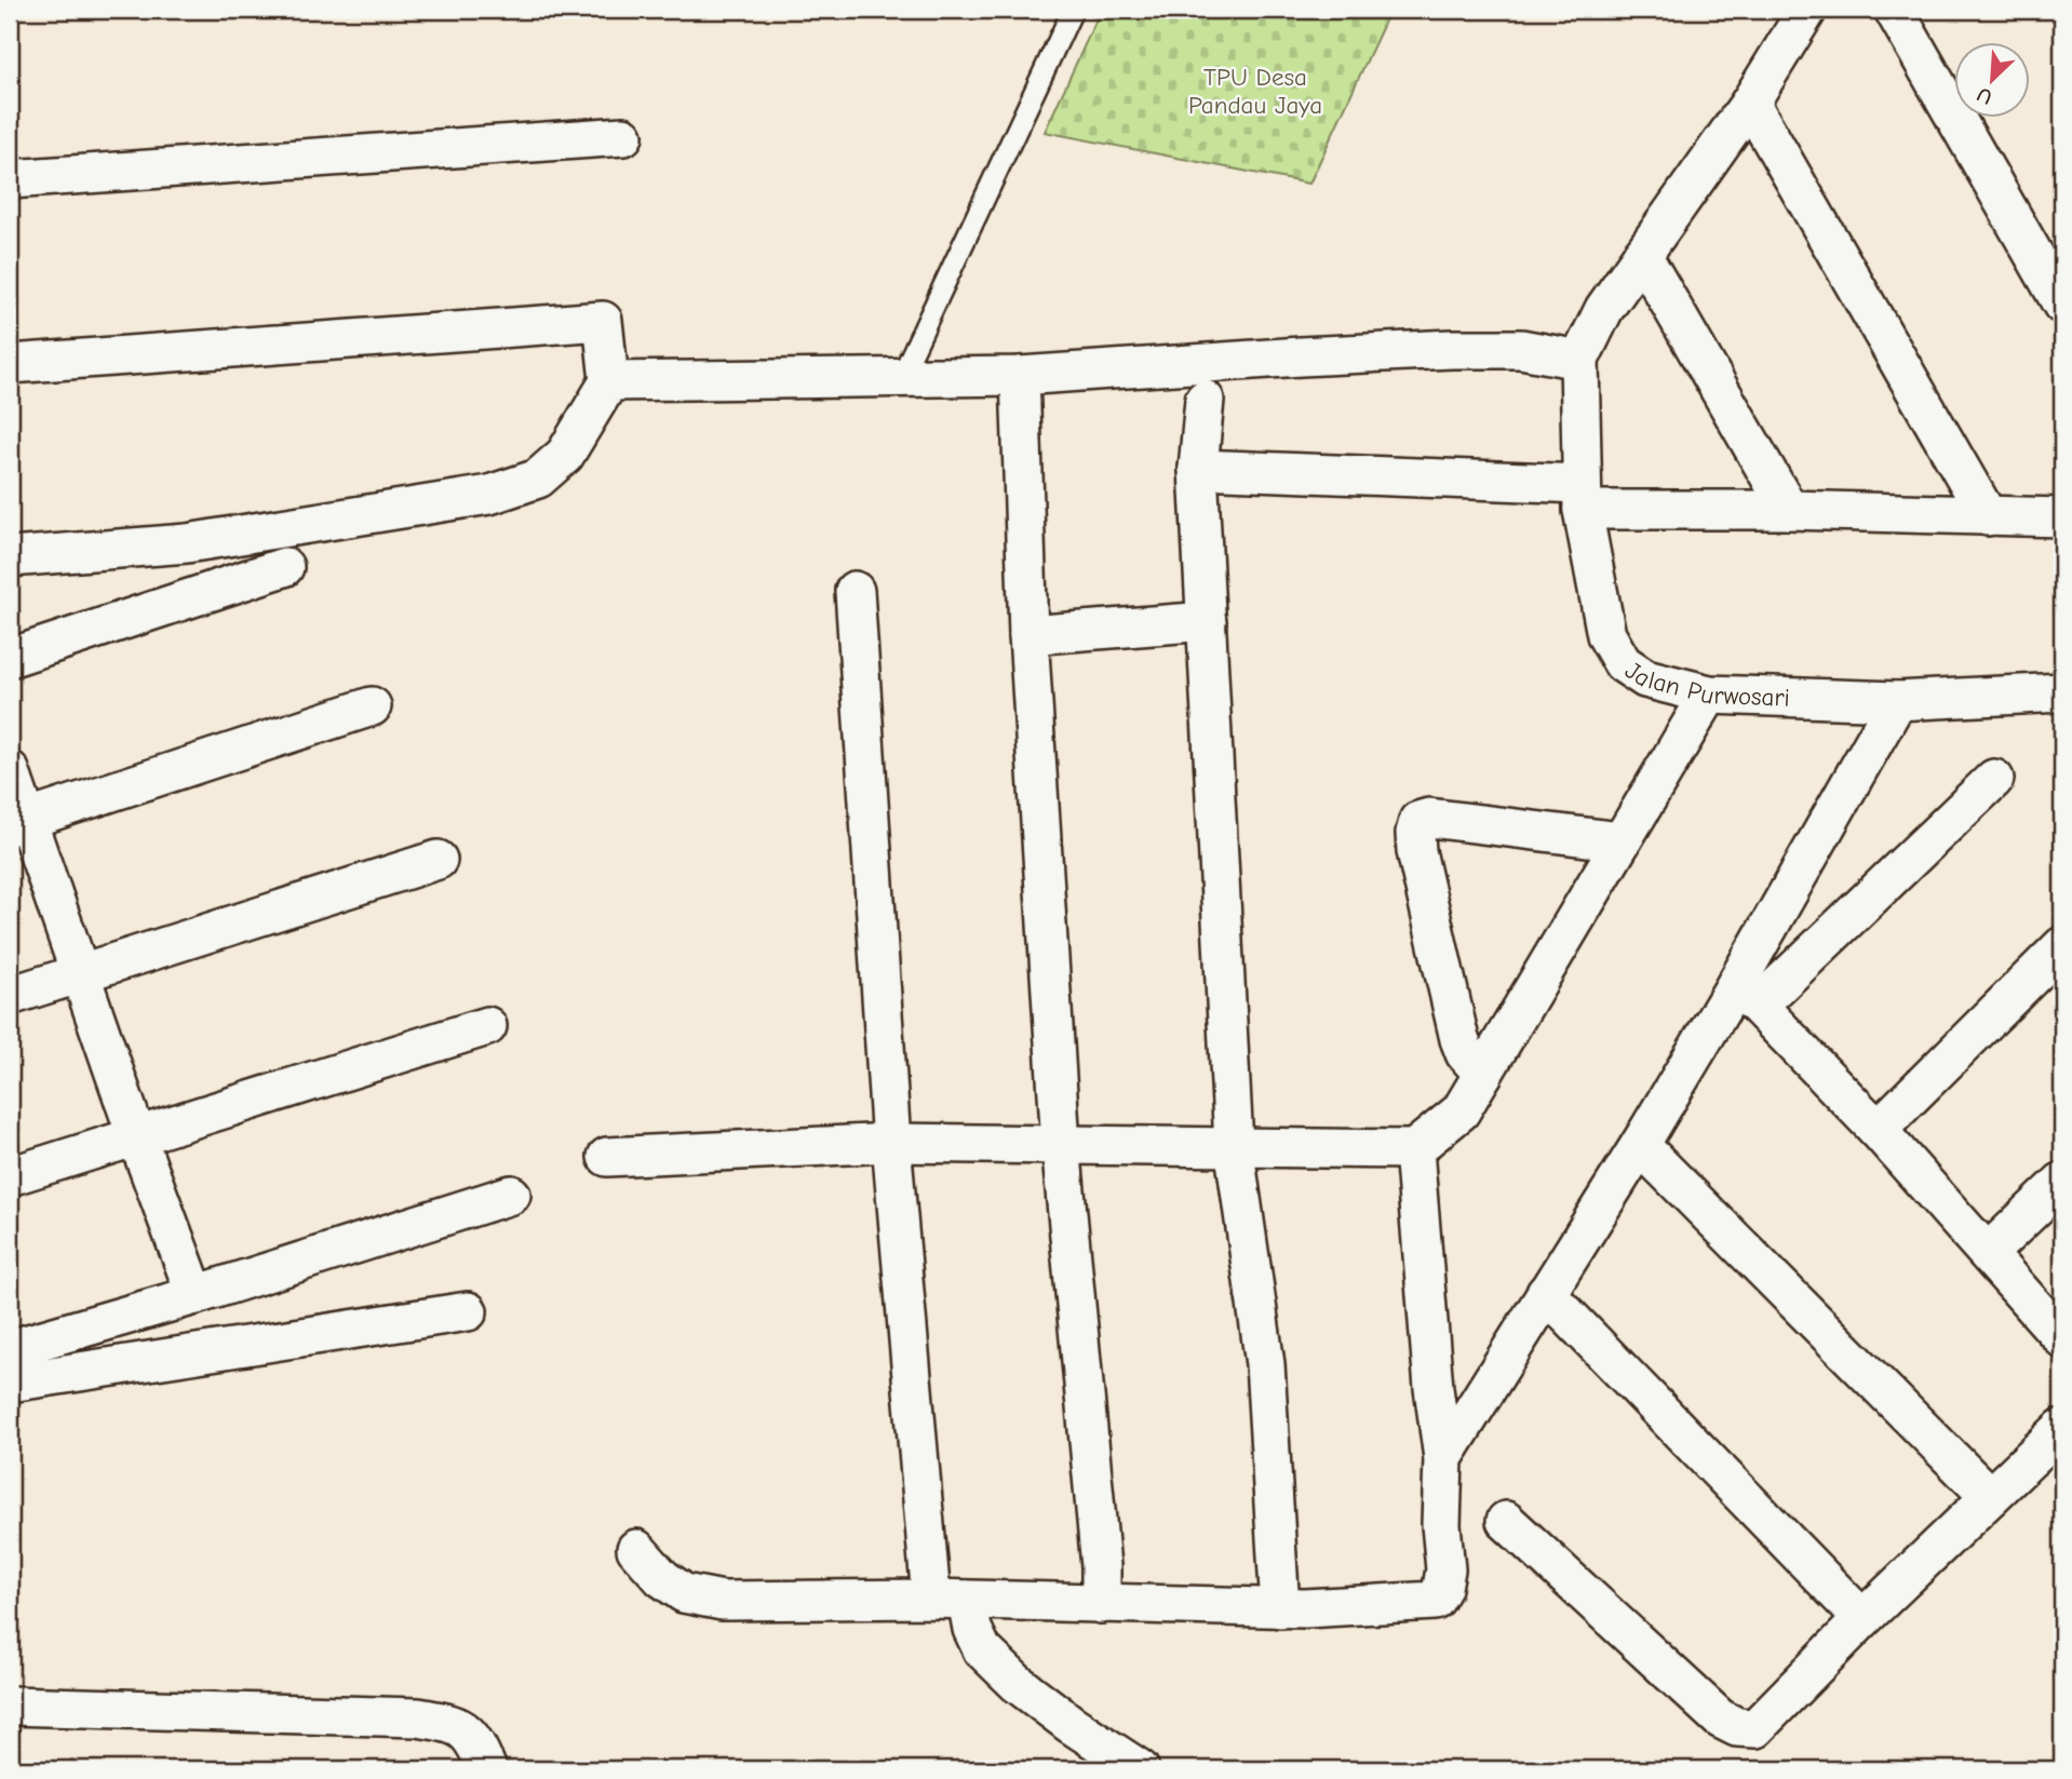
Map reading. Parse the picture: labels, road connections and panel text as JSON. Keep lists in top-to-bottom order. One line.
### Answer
{"streets":{"street":["Jalan Purwosari"]},"parks":["TPU Desa Pandau Jaya"],"north":"bottom left"}
